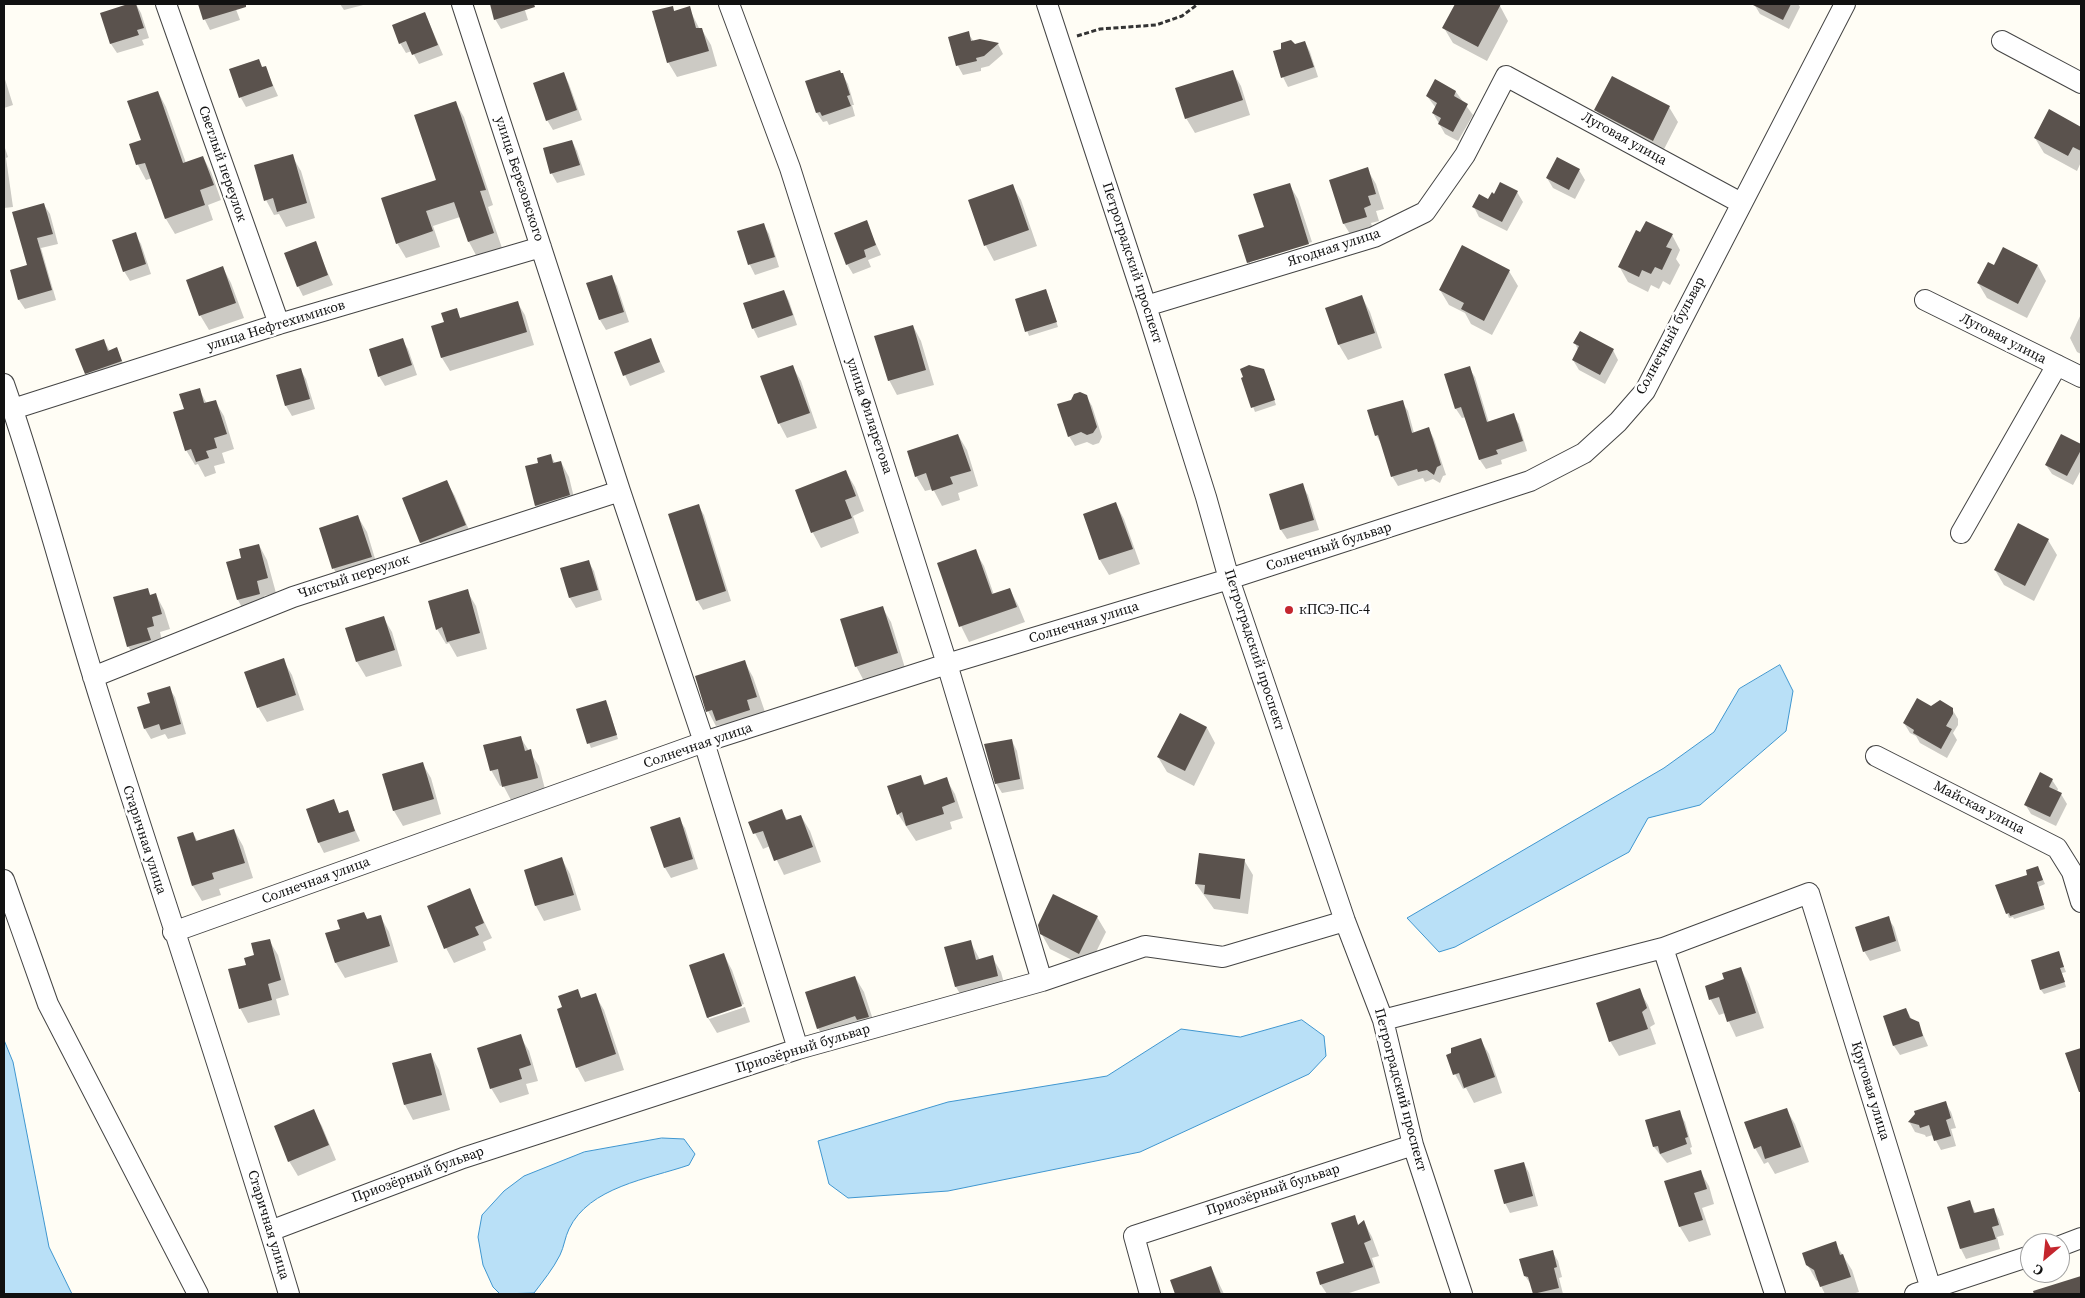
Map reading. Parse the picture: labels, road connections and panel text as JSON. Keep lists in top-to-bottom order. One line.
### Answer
{"streets":{"street":["Луговая улица","Светлый переулок","улица Березовского","Ягодная улица","Петроградский проспект","улица Нефтехимиков","Солнечный бульвар","улица Филаретова","Чистый переулок","Солнечная улица","Майская улица","Старичная улица","Приозёрный бульвар","Круговая улица"]},"crossings":[["Луговая улица","Ягодная улица"],["Луговая улица","Солнечный бульвар"],["Светлый переулок","улица Нефтехимиков"],["улица Березовского","улица Нефтехимиков"],["улица Березовского","Чистый переулок"],["улица Березовского","Солнечная улица"],["улица Березовского","Приозёрный бульвар"],["Ягодная улица","Петроградский проспект"],["Петроградский проспект","Солнечный бульвар"],["Петроградский проспект","Солнечная улица"],["Петроградский проспект","Приозёрный бульвар"],["улица Нефтехимиков","Старичная улица"],["Солнечный бульвар","Солнечная улица"],["улица Филаретова","Солнечная улица"],["улица Филаретова","Приозёрный бульвар"],["Чистый переулок","Старичная улица"],["Солнечная улица","Старичная улица"],["Старичная улица","Приозёрный бульвар"]],"places":["кПСЭ-ПС-4"],"north":"bottom left"}
